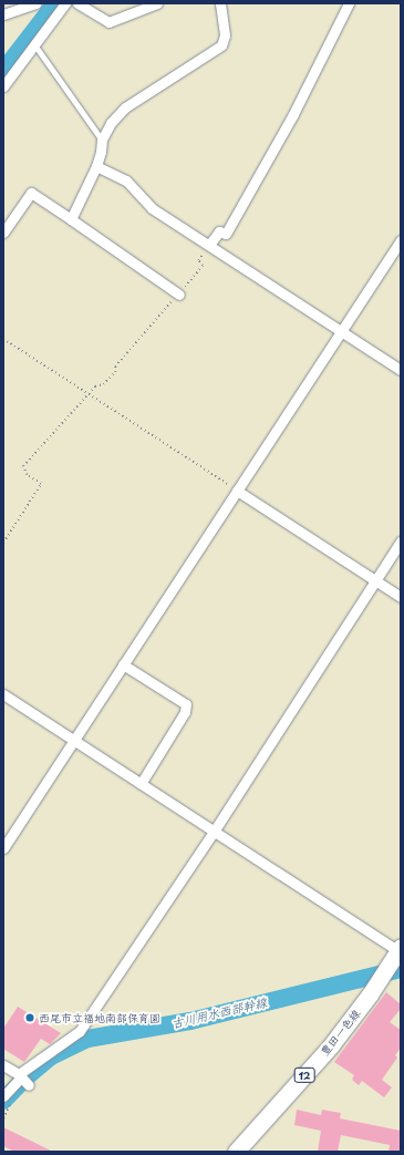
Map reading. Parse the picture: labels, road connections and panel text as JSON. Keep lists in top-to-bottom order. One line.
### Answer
{"streets":{"main road":["豊田一色線","12"]},"water":["古川用水西部幹線"],"places":["西尾市立福地南部保育園"]}
